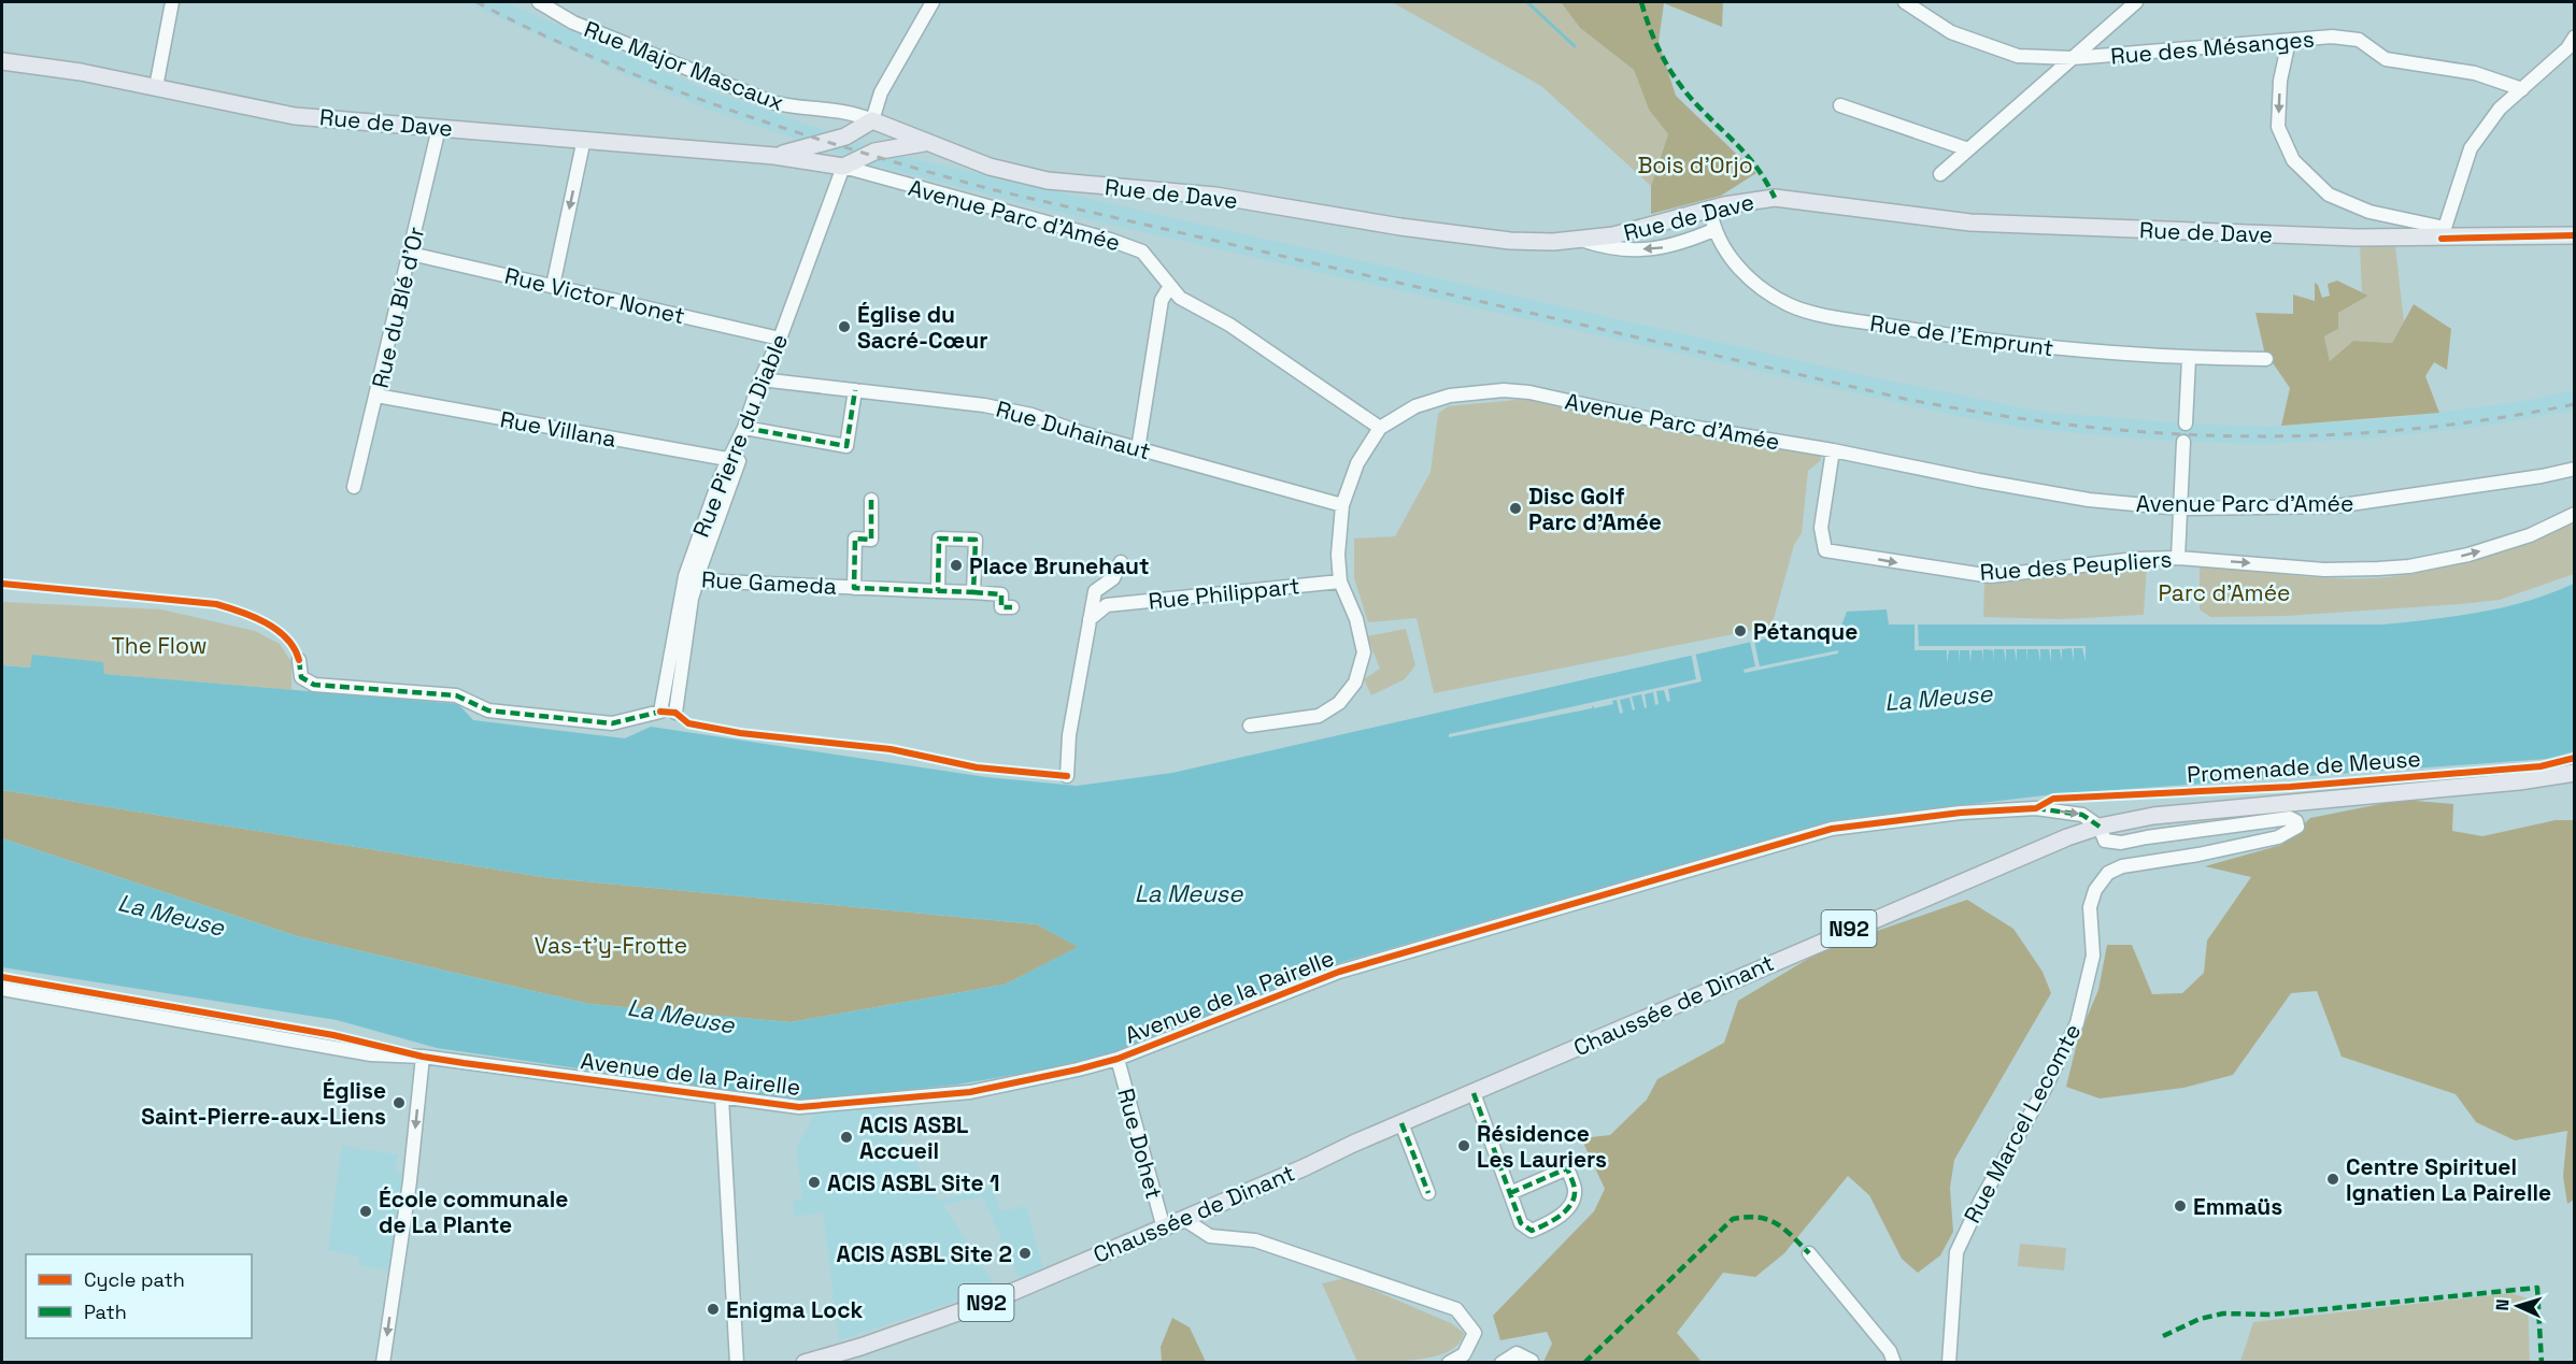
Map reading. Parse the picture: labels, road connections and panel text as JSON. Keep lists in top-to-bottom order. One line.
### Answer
{"streets":{"main road":["Rue de Dave","N92","Chaussée de Dinant"],"street":["Rue des Mésanges","Rue Major Mascaux","Avenue Parc d'Amée","Rue Victor Nonet","Rue du Blé d'Or","Rue de l'Emprunt","Rue Villana","Rue Duhainaut","Rue Pierre du Diable","Rue des Peupliers","Rue Gameda","Rue Philippart","Avenue de la Pairelle","Rue Marcel Lecomte","Rue Dohet"],"cycle path":["Promenade de Meuse"]},"crossings":[["Rue Major Mascaux","Rue de Dave"],["Rue de Dave","Avenue Parc d'Amée"],["Rue de Dave","Rue du Blé d'Or"],["Rue de Dave","Rue de l'Emprunt"],["Rue de Dave","Rue Pierre du Diable"],["Avenue Parc d'Amée","Rue Pierre du Diable"],["Avenue Parc d'Amée","Rue des Peupliers"],["Rue Victor Nonet","Rue du Blé d'Or"],["Rue Victor Nonet","Rue Pierre du Diable"],["Rue du Blé d'Or","Rue Villana"],["Rue Villana","Rue Pierre du Diable"],["Rue Duhainaut","Rue Pierre du Diable"],["Rue Pierre du Diable","Rue Gameda"],["Avenue de la Pairelle","Chaussée de Dinant"],["Avenue de la Pairelle","Rue Marcel Lecomte"],["Avenue de la Pairelle","Rue Dohet"],["Chaussée de Dinant","Rue Marcel Lecomte"],["Chaussée de Dinant","Rue Dohet"]],"one_way":["Rue des Peupliers","Avenue de la Pairelle"],"water":["La Meuse"],"parks":["Bois d'Orjo","Parc d'Amée","The Flow","Vas-t'y-Frotte"],"places":["Église du Sacré-Cœur","Disc Golf Parc d'Amée","Place Brunehaut","Pétanque","Église Saint-Pierre-aux-Liens","ACIS ASBL Accueil","Résidence Les Lauriers","Centre Spirituel Ignatien La Pairelle","ACIS ASBL Site 1","Emmaüs","École communale de La Plante","ACIS ASBL Site 2","Enigma Lock"],"legend":["Cycle path","Path"],"north":"left"}
